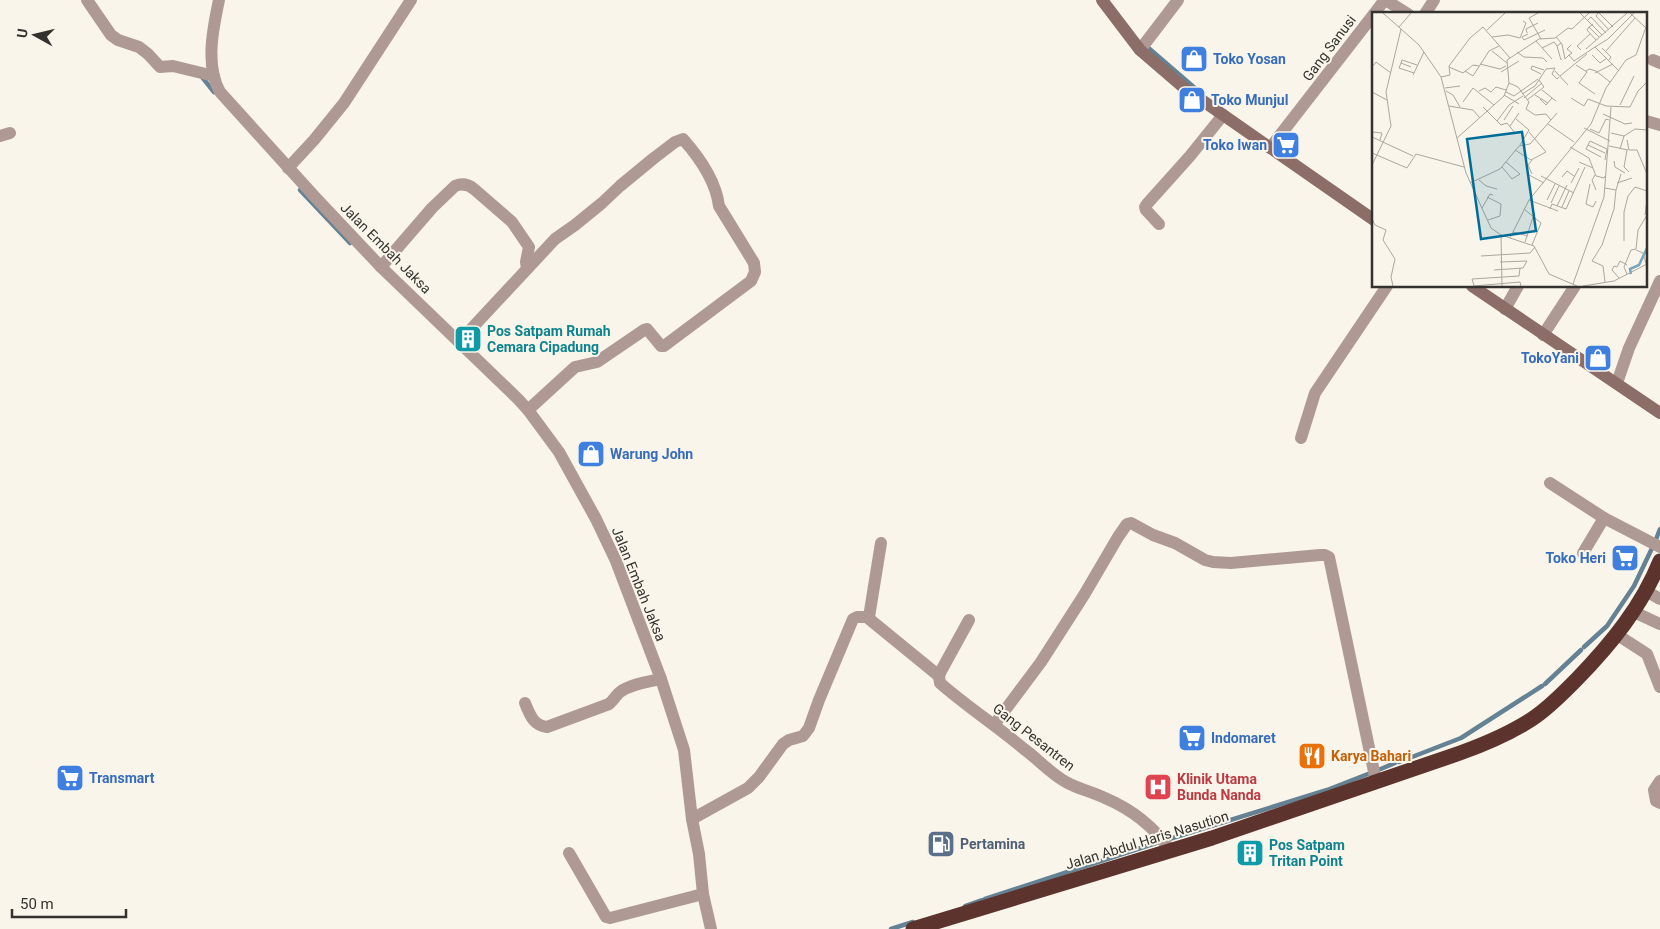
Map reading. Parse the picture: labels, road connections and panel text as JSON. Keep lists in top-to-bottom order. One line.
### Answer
{"streets":{"highway":["Jalan Abdul Haris Nasution"],"street":["Gang Sanusi","Jalan Embah Jaksa","Gang Pesantren"]},"crossings":[["Gang Pesantren","Jalan Abdul Haris Nasution"]],"places":{"shop":["Toko Yosan","Toko Munjul","TokoYani","Warung John"],"supermarket":["Toko Iwan","Toko Heri","Indomaret","Transmart"],"building":["Pos Satpam Rumah Cemara Cipadung","Pos Satpam Tritan Point"],"restaurant":["Karya Bahari"],"hospital":["Klinik Utama Bunda Nanda"],"fuel station":["Pertamina"]},"scale_bar":"50 m","north":"left"}
